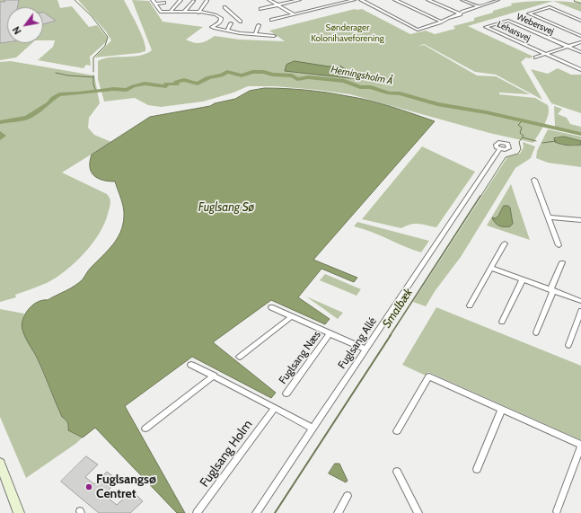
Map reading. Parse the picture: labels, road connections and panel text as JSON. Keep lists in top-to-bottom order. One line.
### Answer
{"streets":{"street":["Webersvej","Leharsvej","Fuglsang Allé","Fuglsang Næs","Fuglsang Holm"]},"crossings":[["Webersvej","Leharsvej"],["Fuglsang Allé","Fuglsang Næs"]],"water":["Herningsholm Å","Fuglsang Sø","Smalbæk"],"parks":["Sønderager Kolonihaveforening"],"places":["Fuglsangsø Centret"],"north":"bottom left"}
